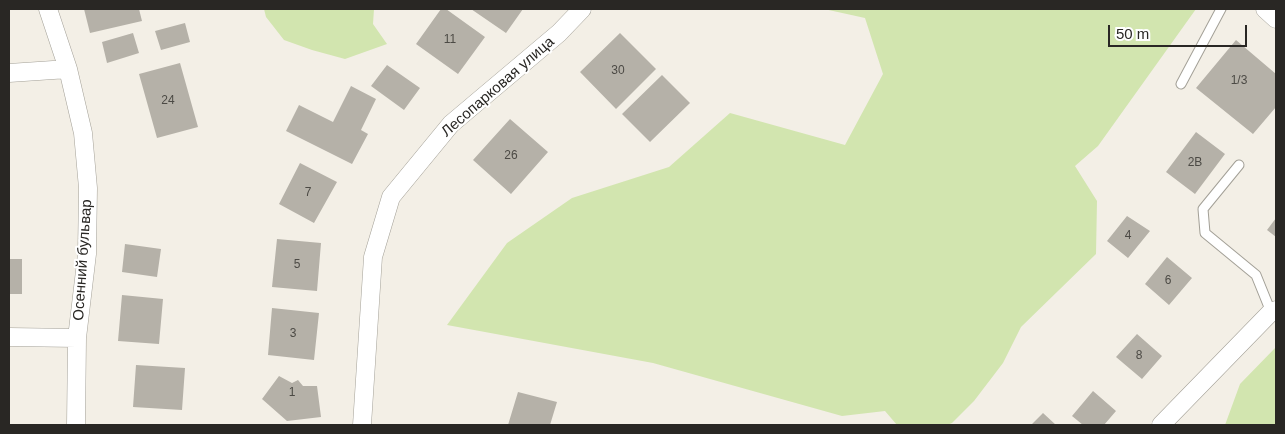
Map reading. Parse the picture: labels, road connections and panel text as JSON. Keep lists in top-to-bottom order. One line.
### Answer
{"streets":{"street":["Лесопарковая улица","Осенний бульвар"]},"house_numbers":["11","30","1/3","24","26","2В","7","4","5","6","3","8","1"],"scale_bar":"50 m"}
